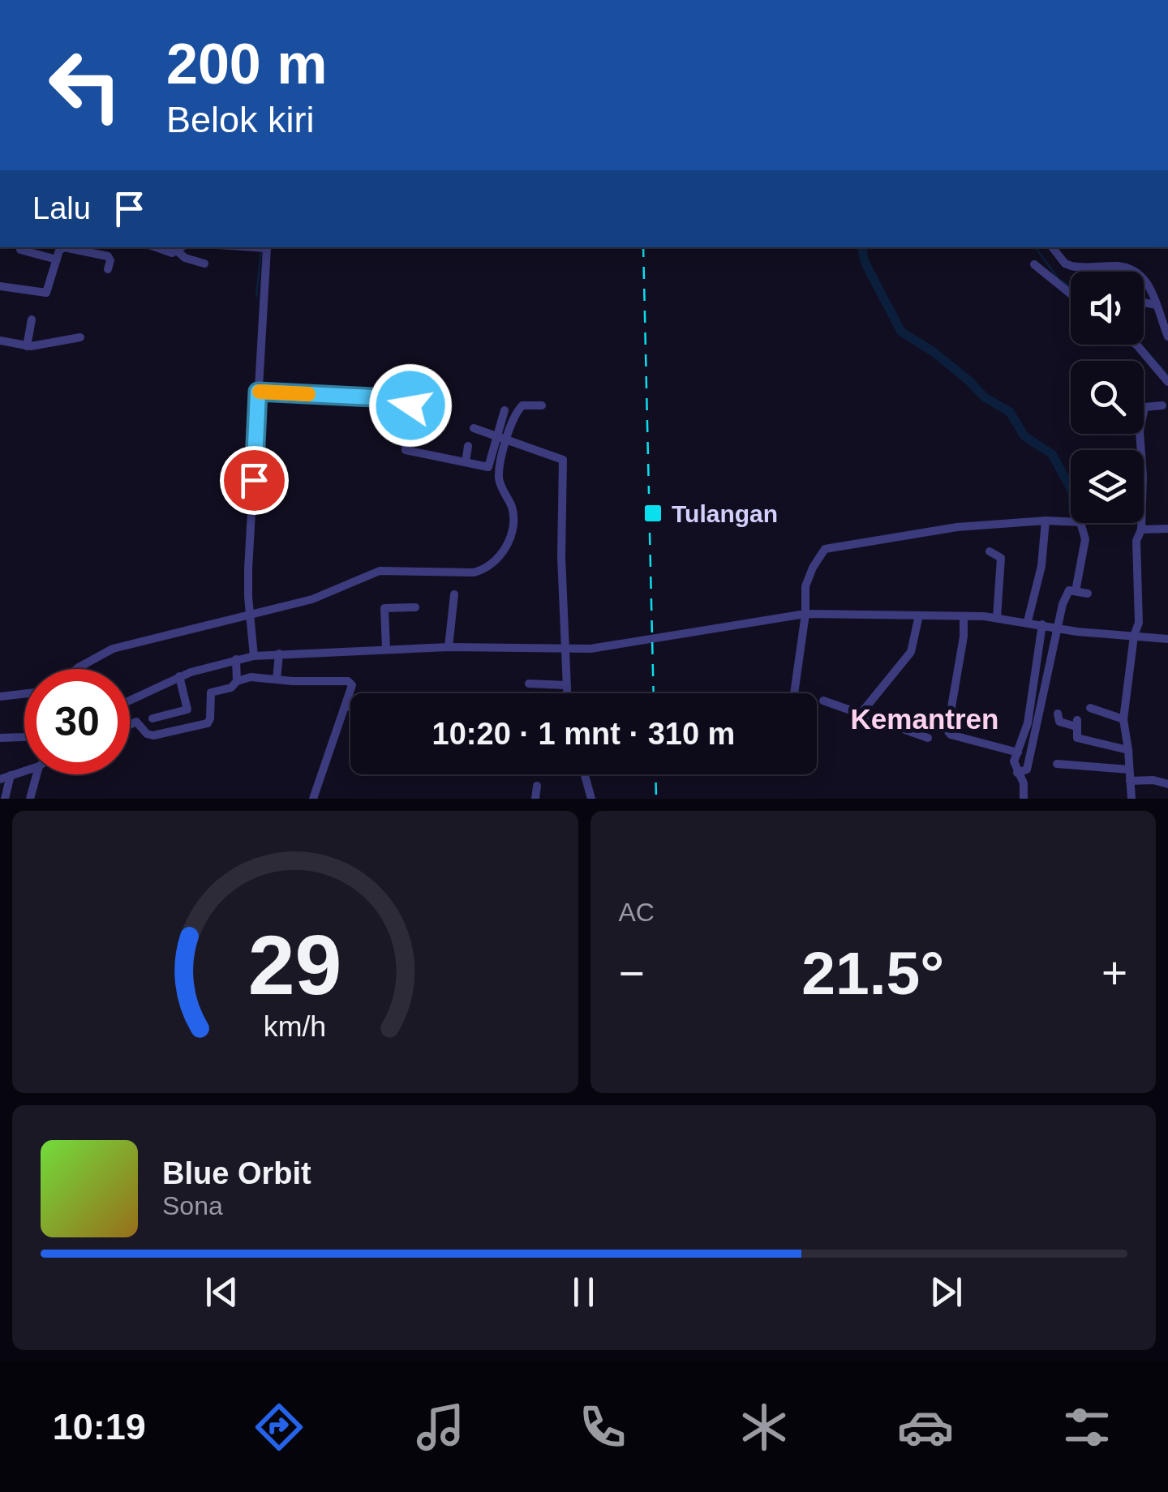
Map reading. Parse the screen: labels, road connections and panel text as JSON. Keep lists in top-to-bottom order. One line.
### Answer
{"districts":["Kemantren"],"places":{"transit":["Tulangan"]},"page":{"turn":["200 m","Belok kiri"],"then":"Lalu","limit":"30","trip":"10:20 · 1 mnt · 310 m","tile":"AC","heat":["−","21.5°","+"],"song":["Blue Orbit","Sona"],"tabs":"10:19","gauge":["29","km/h"]}}
